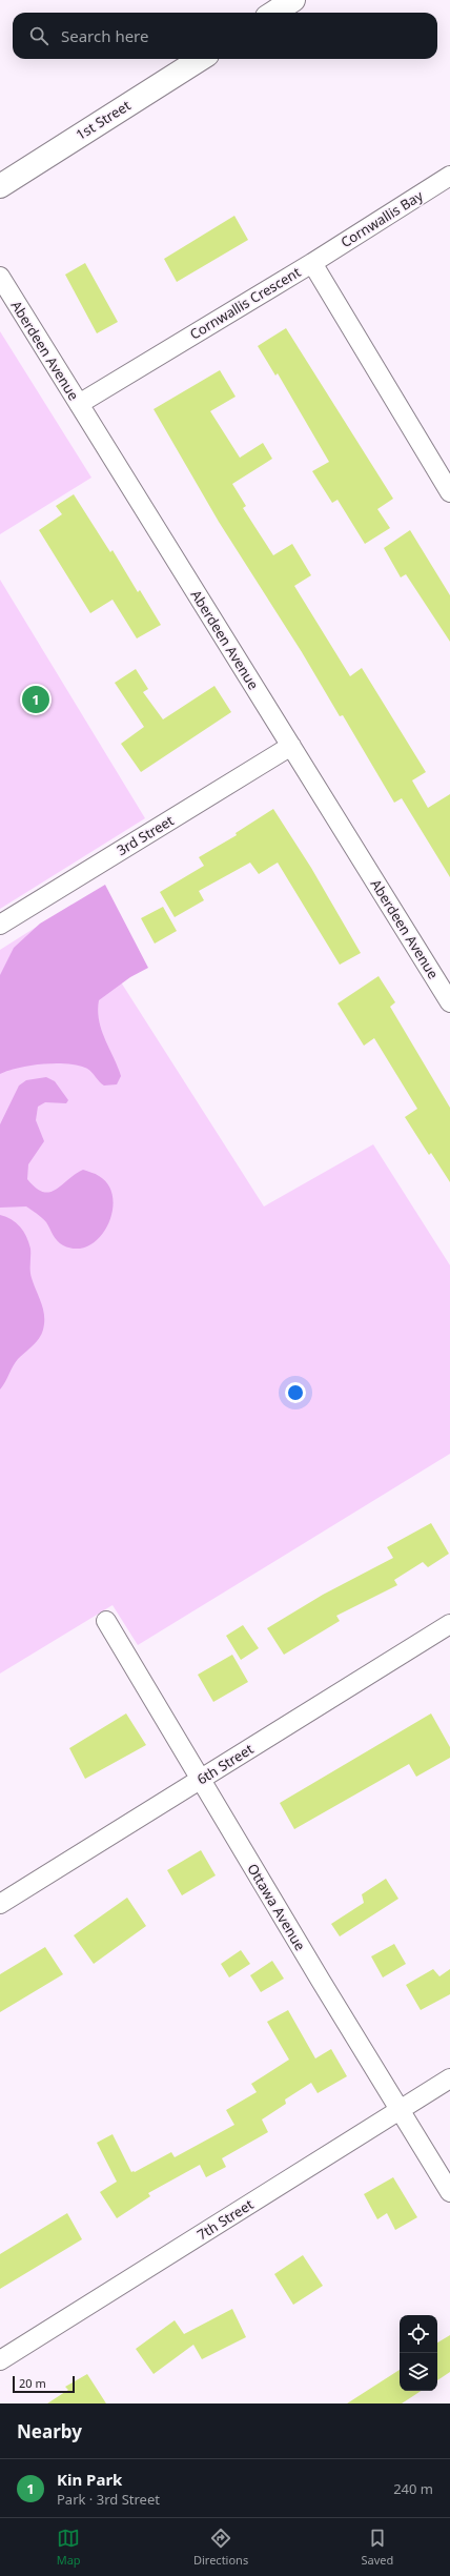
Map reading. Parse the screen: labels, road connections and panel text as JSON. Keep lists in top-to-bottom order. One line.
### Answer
{"streets":{"street":["1st Street","Cornwallis Bay","Cornwallis Crescent","Aberdeen Avenue","3rd Street","6th Street","Ottawa Avenue","7th Street"]},"crossings":[["Cornwallis Bay","Cornwallis Crescent"],["Cornwallis Crescent","Aberdeen Avenue"],["Aberdeen Avenue","3rd Street"],["6th Street","Ottawa Avenue"],["Ottawa Avenue","7th Street"]],"scale_bar":"20 m","page":{"search":"Search here","pins":"1","scale":"20 m","heading":"Nearby","list":[{"mark":"1","name":"Kin Park","note":"Park · 3rd Street","value":"240 m"}],"nav":["Map","Directions","Saved"]}}
